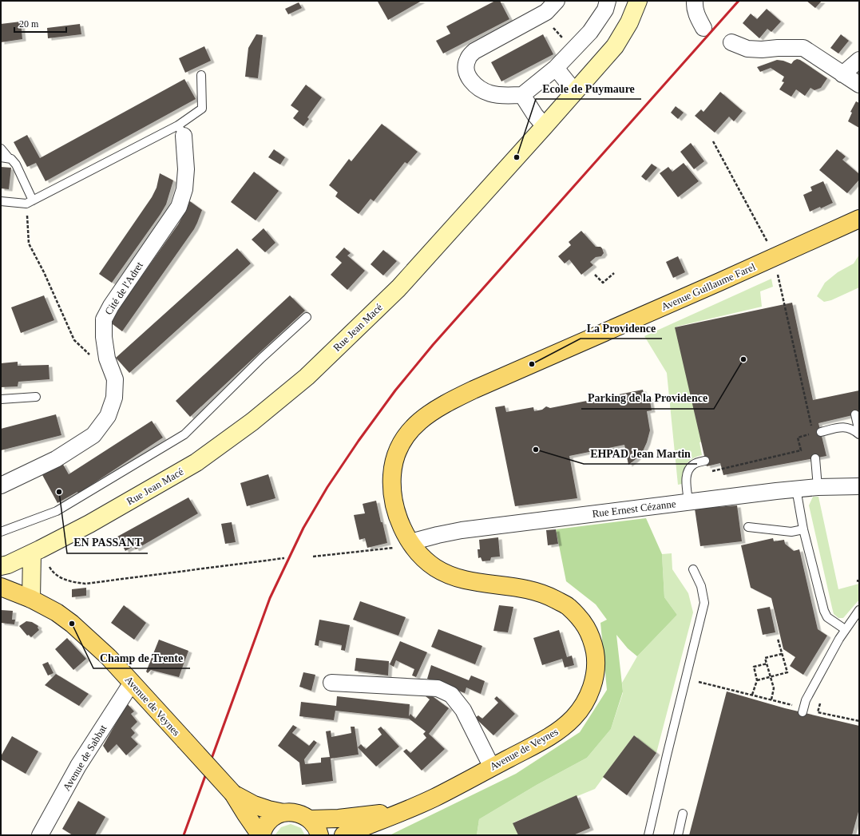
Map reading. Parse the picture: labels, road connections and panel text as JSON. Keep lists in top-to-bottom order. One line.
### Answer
{"streets":{"main road":["Avenue Guillaume Farel","Rue Jean Macé","Avenue de Veynes"],"street":["Cité de l'Adret","Rue Ernest Cézanne","Avenue de Sabbat"]},"crossings":[["Avenue Guillaume Farel","Rue Ernest Cézanne"],["Avenue Guillaume Farel","Avenue de Veynes"],["Rue Ernest Cézanne","Avenue de Veynes"],["Avenue de Veynes","Avenue de Sabbat"]],"places":["Ecole de Puymaure","Parking de la Providence","La Providence","EHPAD Jean Martin","EN PASSANT","Champ de Trente"],"scale_bar":"20 m"}
